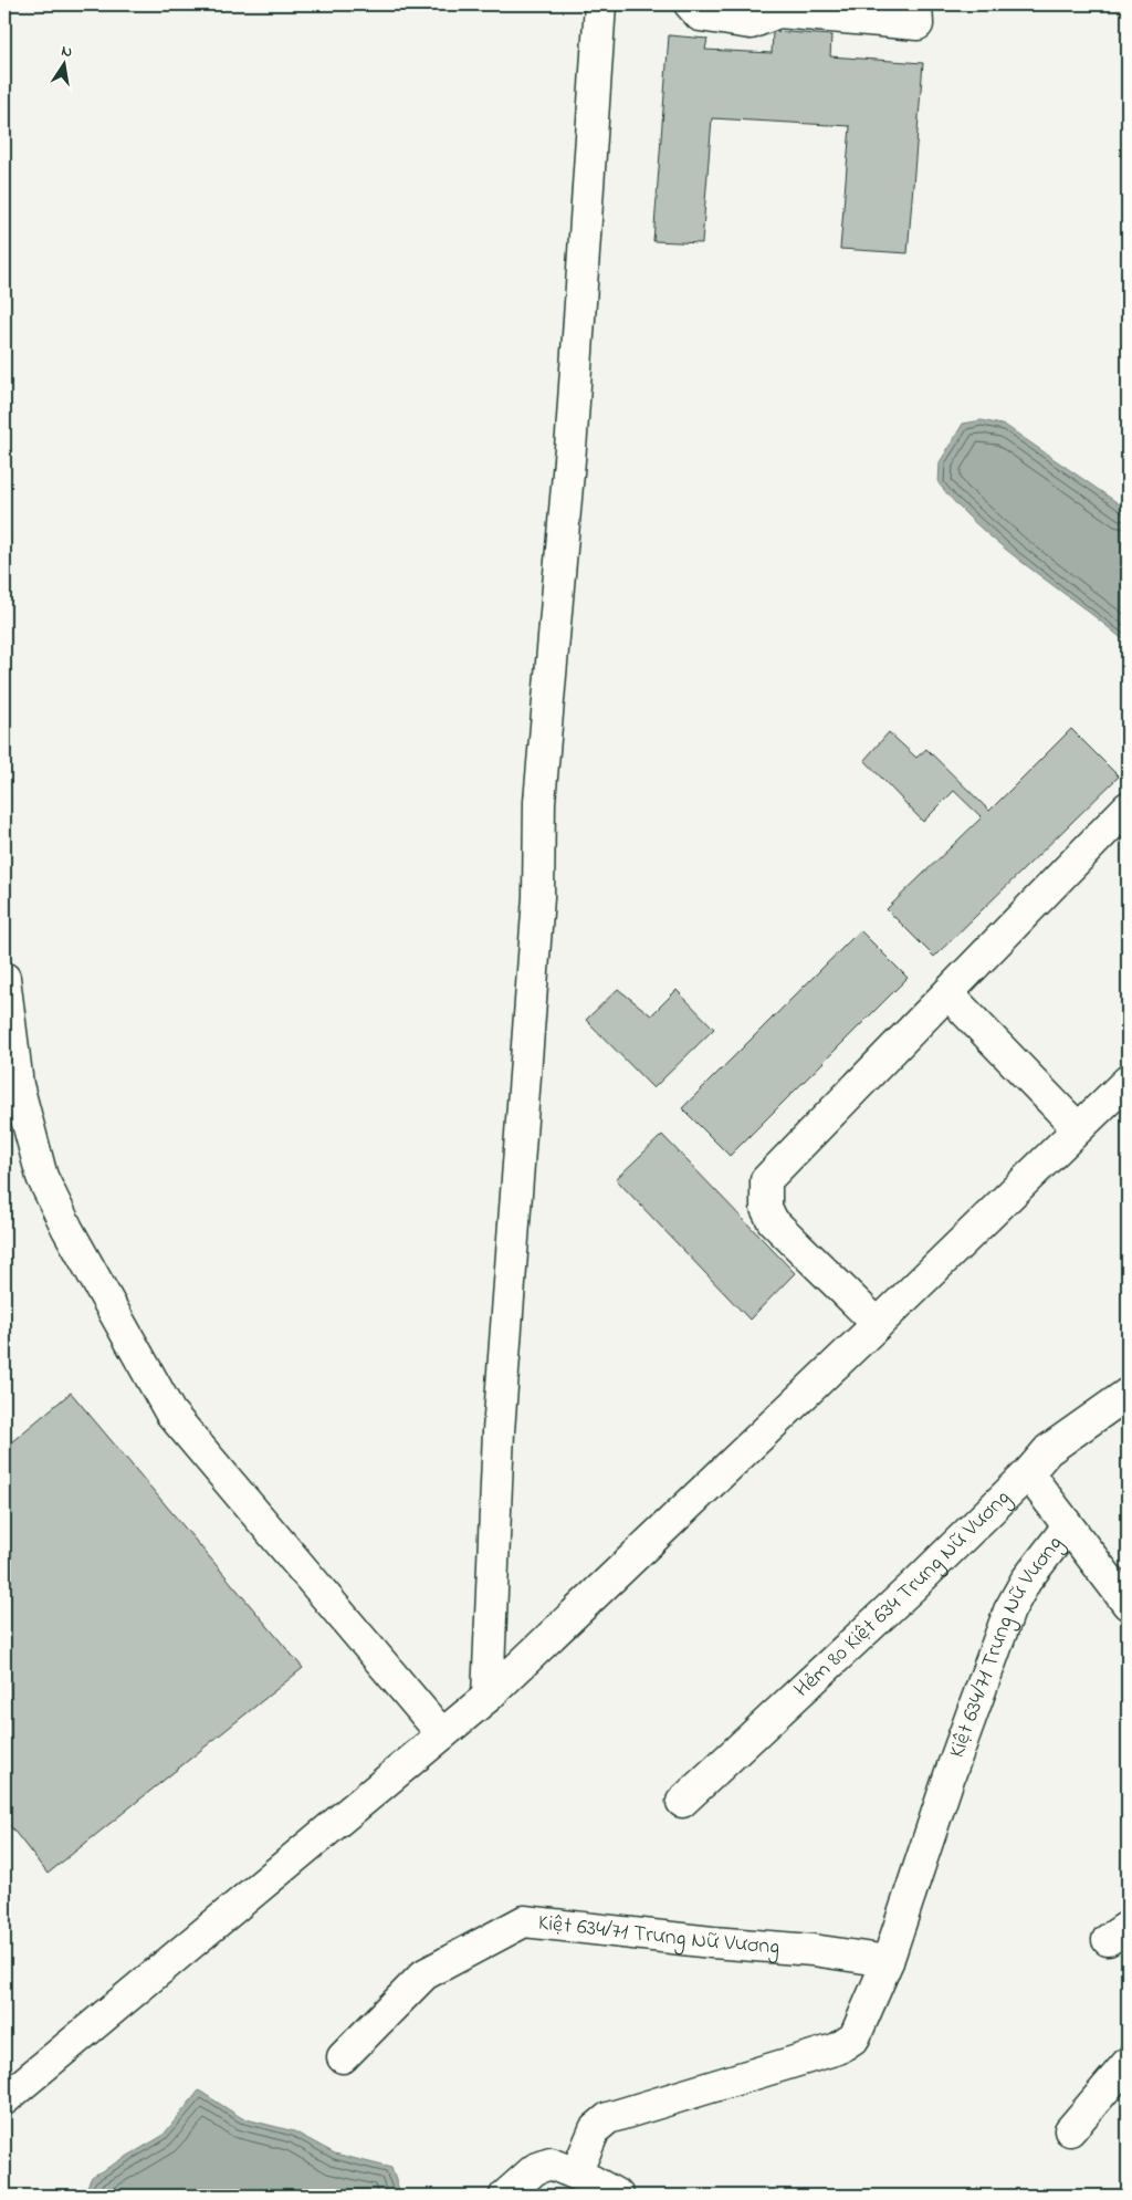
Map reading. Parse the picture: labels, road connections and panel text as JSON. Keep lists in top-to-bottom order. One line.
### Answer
{"streets":{"street":["Hẻm 80 Kiệt 634 Trưng Nữ Vương","Kiệt 634/71 Trưng Nữ Vương"]},"north":"top"}
